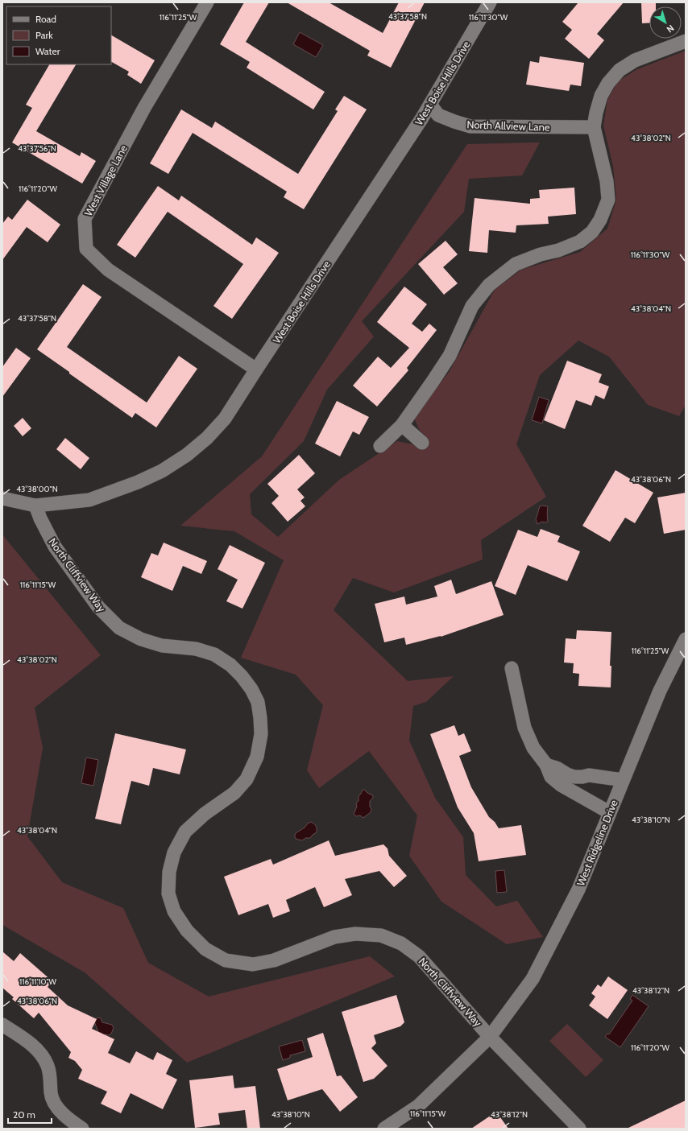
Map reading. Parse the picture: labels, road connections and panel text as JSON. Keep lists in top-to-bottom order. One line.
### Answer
{"streets":{"street":["West Boise Hills Drive","North Allview Lane","West Village Lane","North Cliffview Way","West Ridgeline Drive"]},"crossings":[["West Boise Hills Drive","North Allview Lane"],["West Boise Hills Drive","West Village Lane"],["West Boise Hills Drive","North Cliffview Way"],["North Cliffview Way","West Ridgeline Drive"]],"legend":["Road","Park","Water"],"scale_bar":"20 m","north":"bottom right","coordinates":["43°37'58\"N","116°11'25\"W","116°11'30\"W","43°38'02\"N","43°37'56\"N","116°11'20\"W","43°38'04\"N","43°38'06\"N","43°38'00\"N","116°11'15\"W","43°38'10\"N","116°11'10\"W","43°38'12\"N"]}
